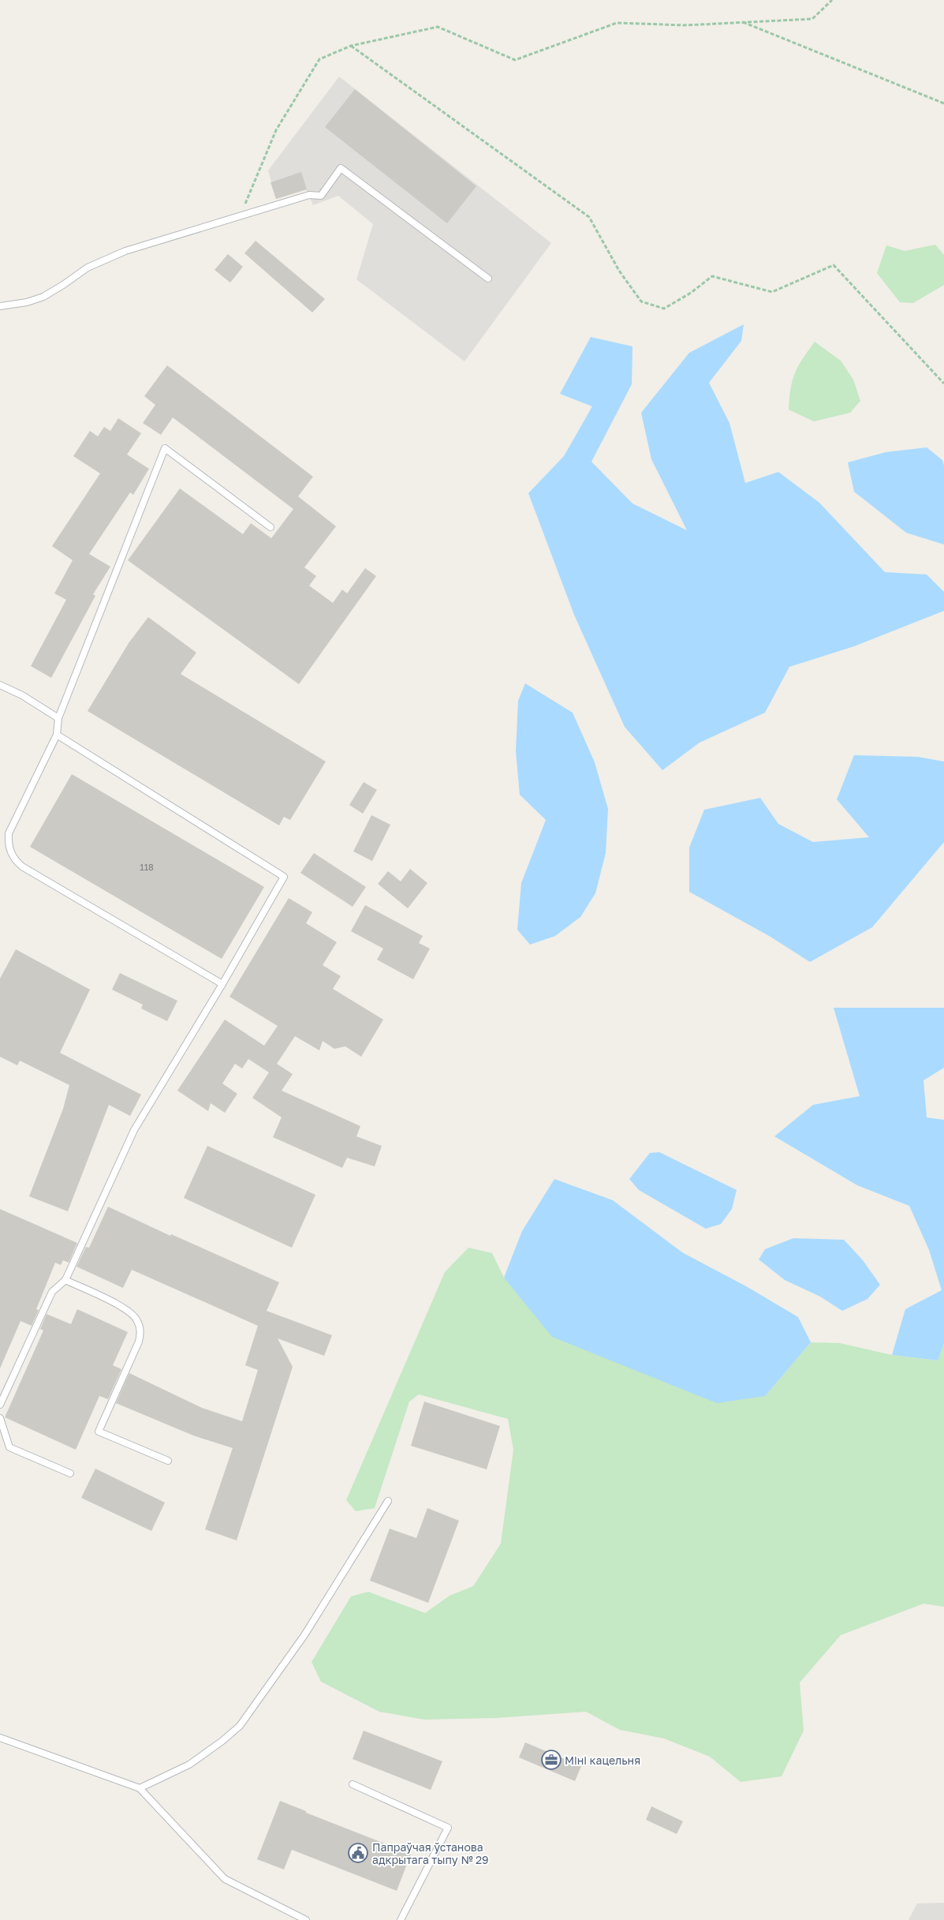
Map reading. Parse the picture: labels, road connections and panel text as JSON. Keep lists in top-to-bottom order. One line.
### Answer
{"places":{"office":["Міні кацельня"],"public building":["Папраўчая ўстанова адкрытага тыпу № 29"]},"house_numbers":["118"]}
